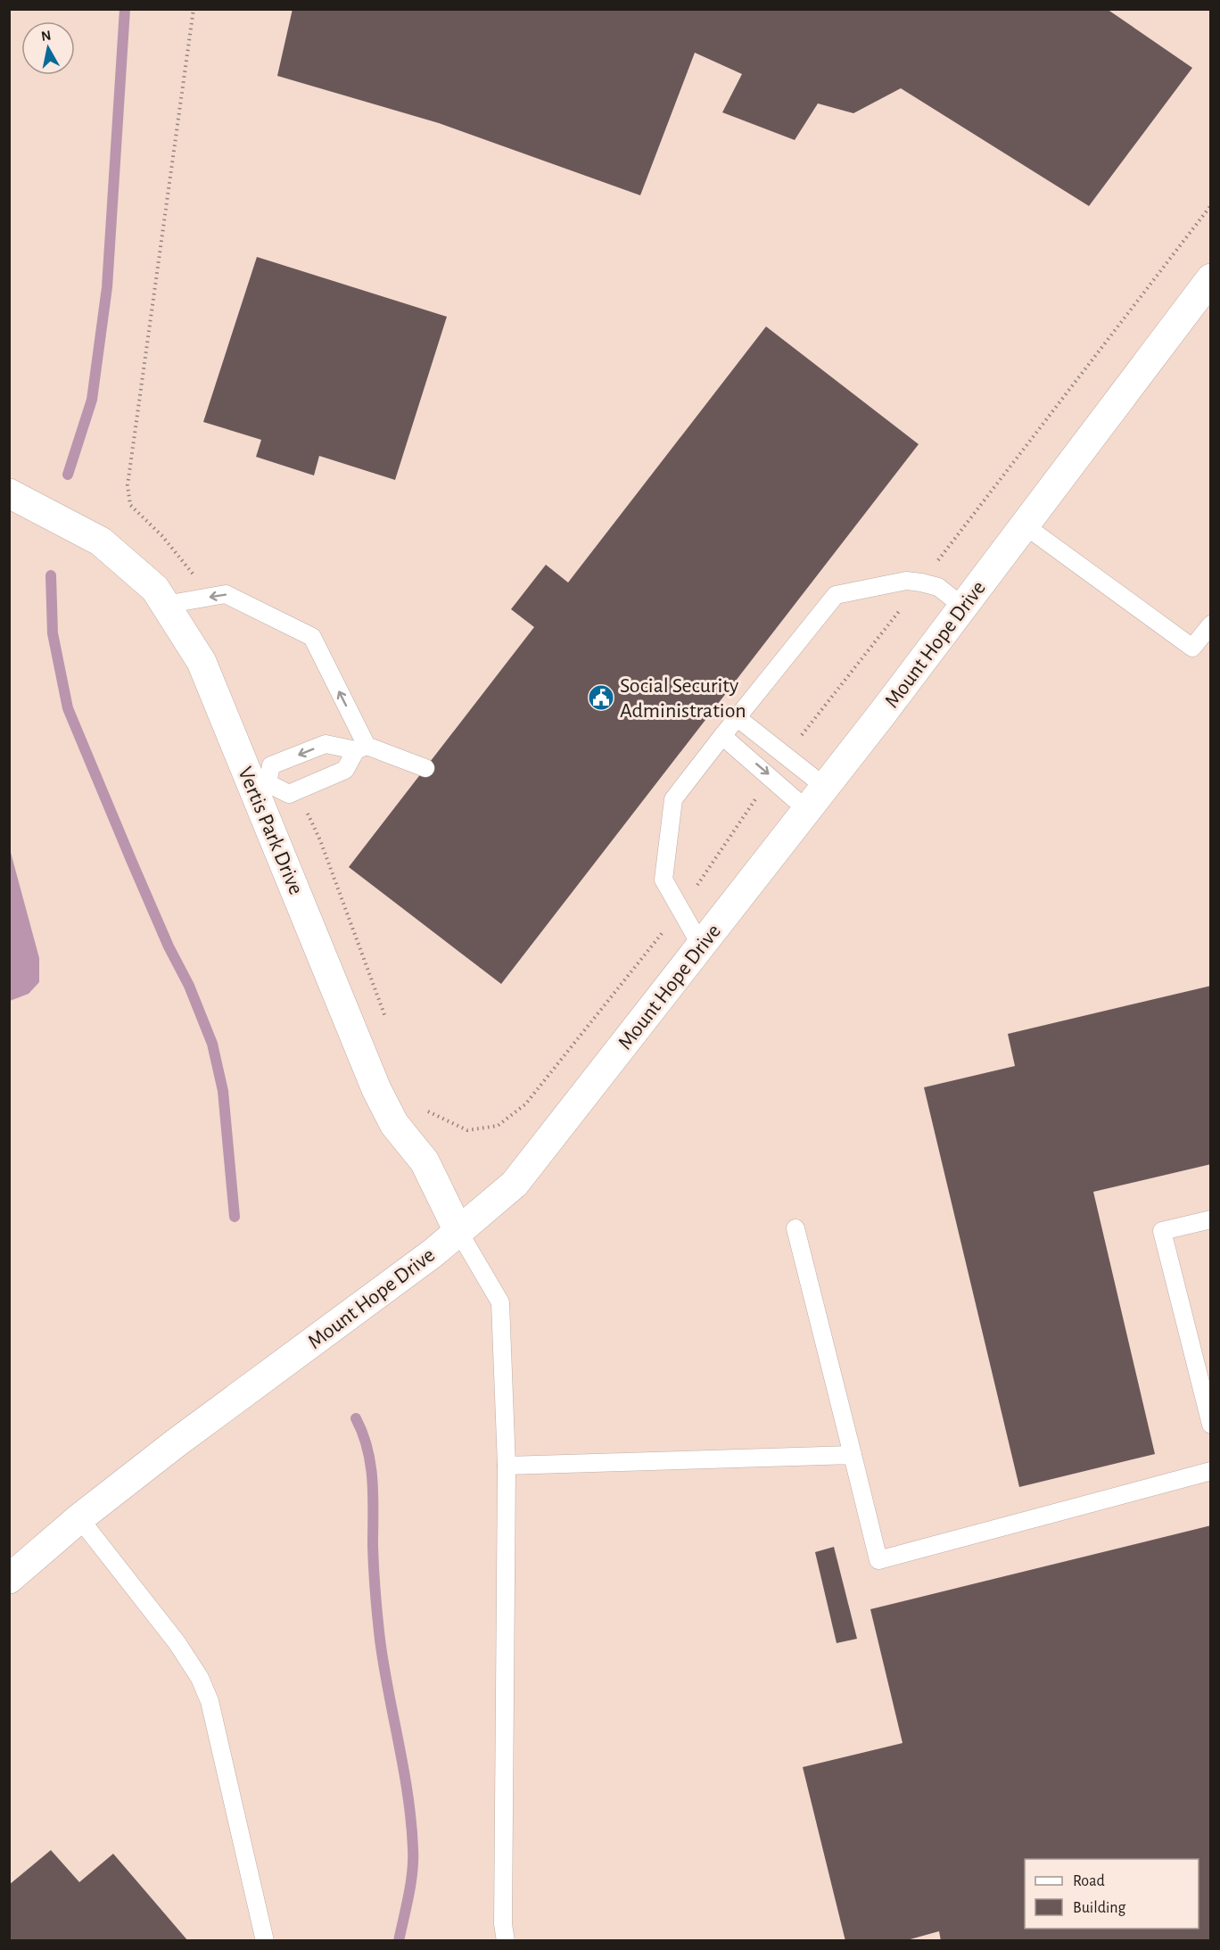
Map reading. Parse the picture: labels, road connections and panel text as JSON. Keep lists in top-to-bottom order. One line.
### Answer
{"streets":{"street":["Mount Hope Drive","Vertis Park Drive"]},"crossings":[["Mount Hope Drive","Vertis Park Drive"]],"places":{"public building":["Social Security Administration"]},"legend":["Road","Building"],"north":"top"}
